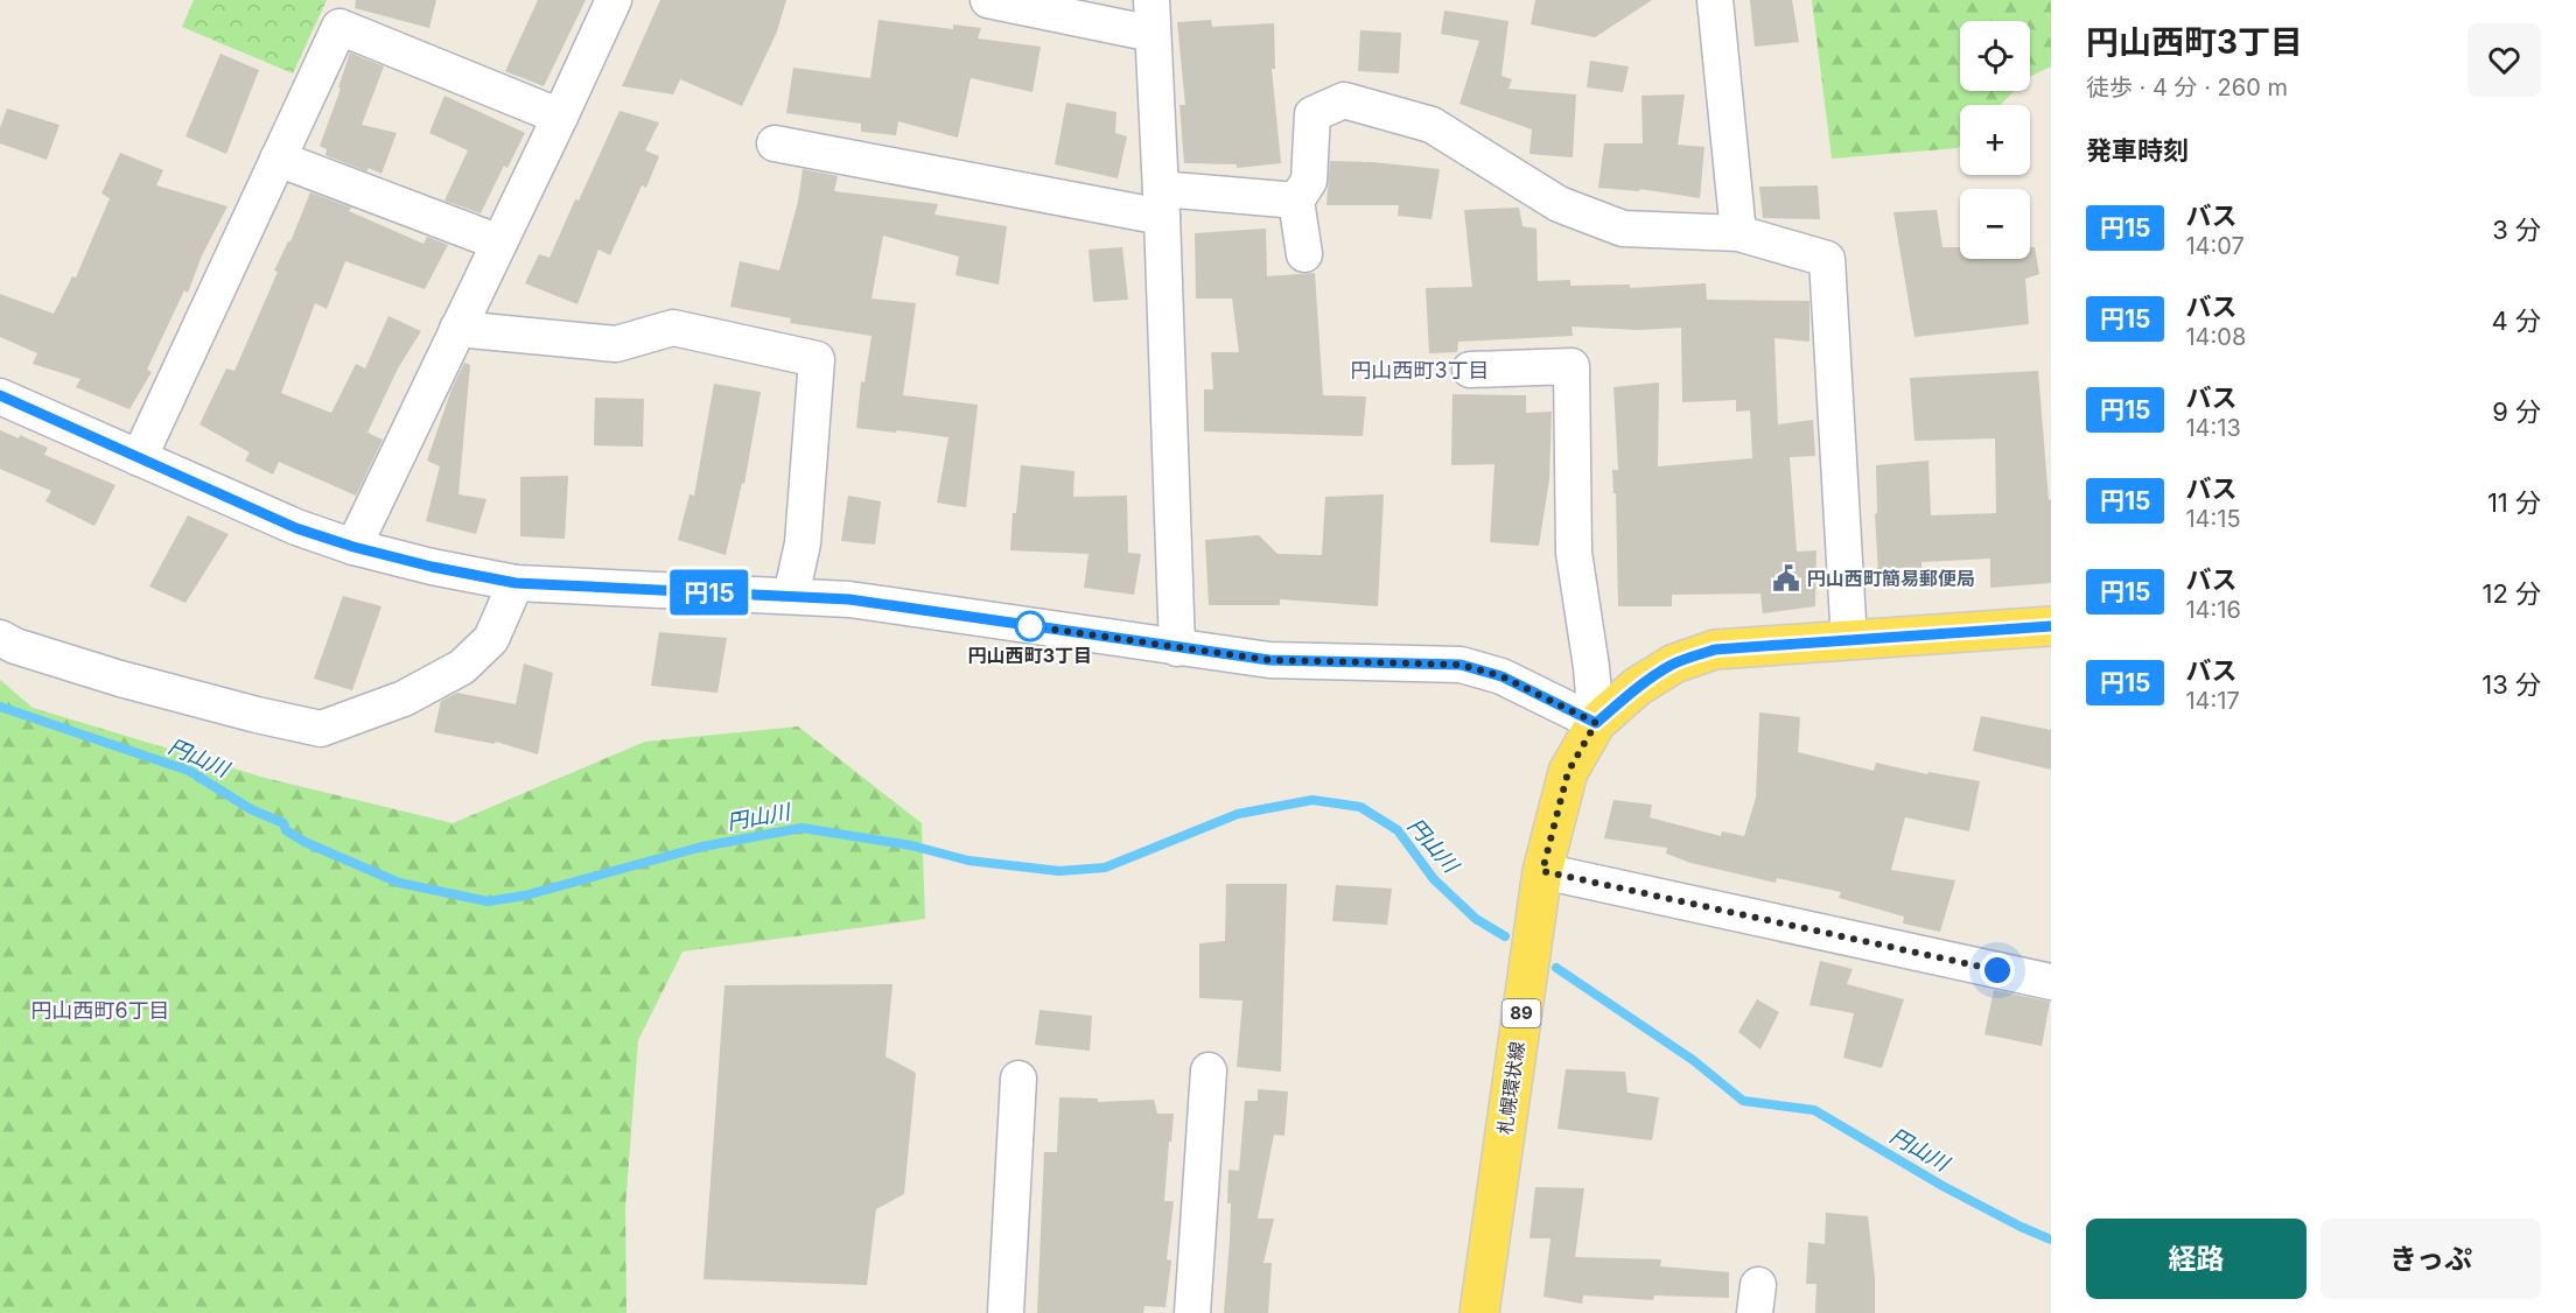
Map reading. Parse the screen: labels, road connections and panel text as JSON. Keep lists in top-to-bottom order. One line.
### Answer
{"streets":{"main road":["89","札幌環状線"]},"districts":["円山西町3丁目","円山西町6丁目"],"water":["円山川"],"places":{"public building":["円山西町簡易郵便局"],"other":["円山西町3丁目"]},"lines":["bus line 円15"],"page":{"on_map":"円15","heading":[["円山西町3丁目","徒歩 · 4 分 · 260 m"],"発車時刻"],"map_buttons":["+","−"],"list":[{"mark":"円15","name":"バス","note":"14:07","value":"3 分"},{"mark":"円15","name":"バス","note":"14:08","value":"4 分"},{"mark":"円15","name":"バス","note":"14:13","value":"9 分"},{"mark":"円15","name":"バス","note":"14:15","value":"11 分"},{"mark":"円15","name":"バス","note":"14:16","value":"12 分"},{"mark":"円15","name":"バス","note":"14:17","value":"13 分"}],"buttons":["経路","きっぷ"]}}
